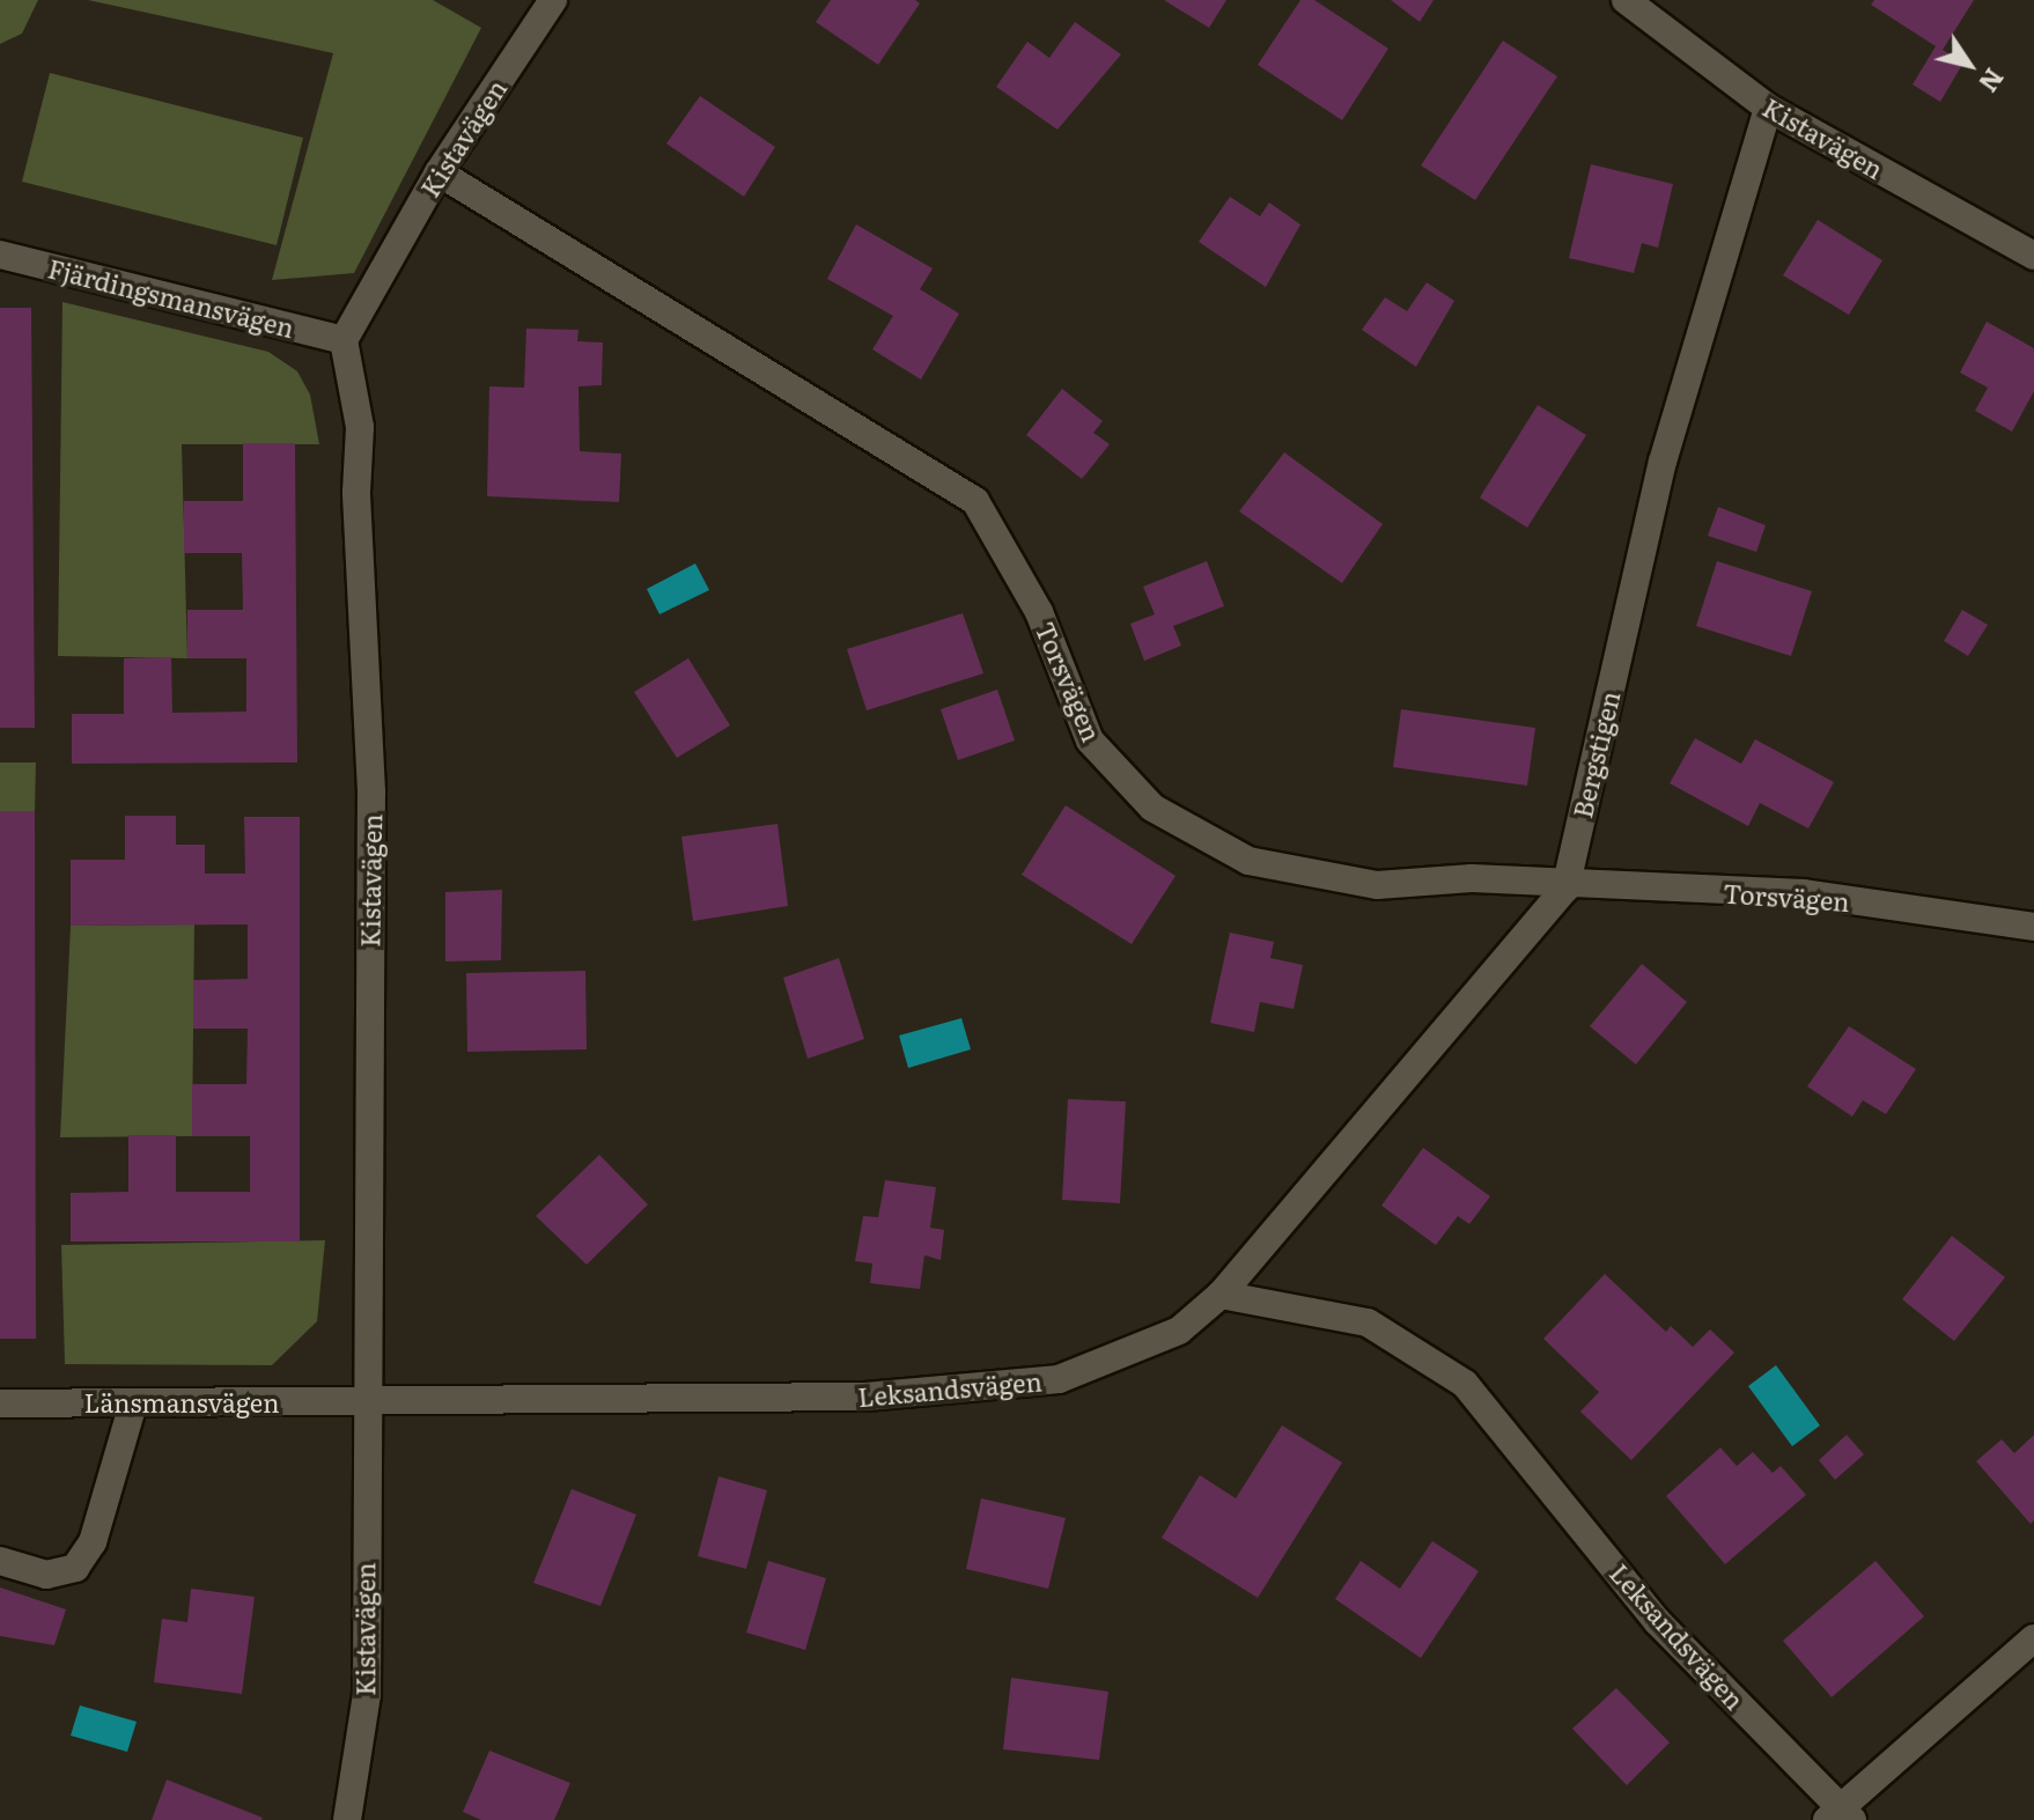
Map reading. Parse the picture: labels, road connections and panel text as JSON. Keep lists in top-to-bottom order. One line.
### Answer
{"streets":{"street":["Kistavägen","Fjärdingsmansvägen","Torsvägen","Bergstigen","Leksandsvägen","Länsmansvägen"]},"crossings":[["Kistavägen","Fjärdingsmansvägen"],["Kistavägen","Torsvägen"],["Kistavägen","Bergstigen"],["Kistavägen","Leksandsvägen"],["Kistavägen","Länsmansvägen"],["Torsvägen","Bergstigen"],["Bergstigen","Leksandsvägen"],["Leksandsvägen","Länsmansvägen"]],"north":"bottom right"}
